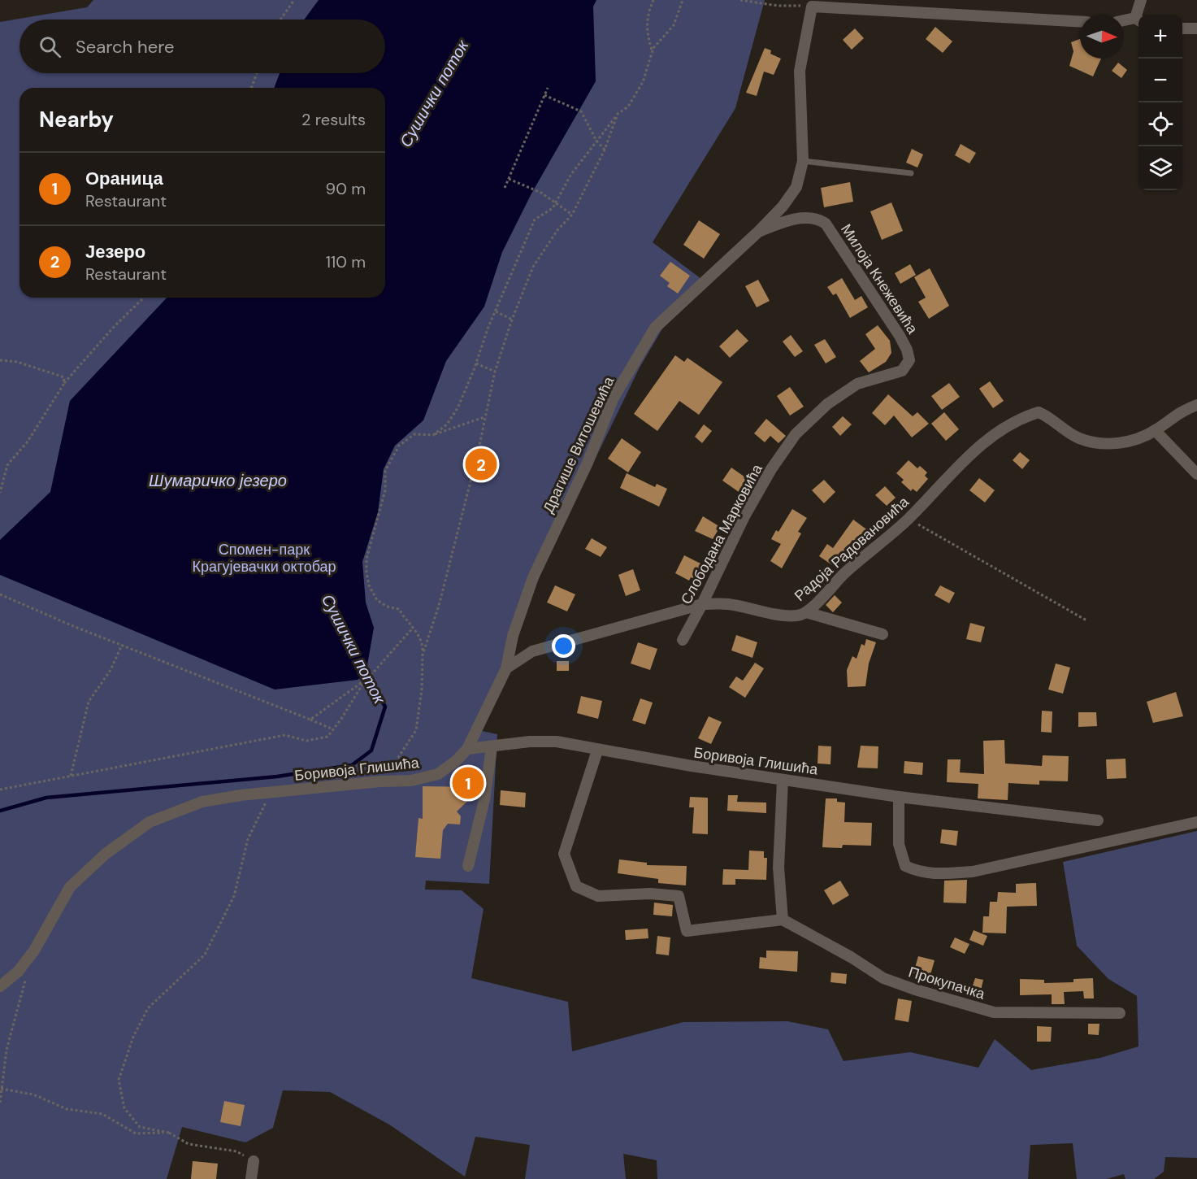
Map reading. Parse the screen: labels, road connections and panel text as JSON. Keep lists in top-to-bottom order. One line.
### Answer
{"streets":{"street":["Милоја Кнежевића","Драгише Витошевића","Слободана Марковића","Радоја Радовановића","Боривоја Глишића","Прокупачка"]},"crossings":[["Милоја Кнежевића","Драгише Витошевића"],["Милоја Кнежевића","Слободана Марковића"],["Драгише Витошевића","Радоја Радовановића"],["Драгише Витошевића","Боривоја Глишића"],["Слободана Марковића","Радоја Радовановића"]],"water":["Сушички поток","Шумаричко језеро"],"parks":["Спомен-парк Крагујевачки октобар"],"north":"right","page":{"map_buttons":["+","−"],"search":"Search here","heading":["Nearby","2 results"],"list":[{"mark":"1","name":"Ораница","note":"Restaurant","value":"90 m"},{"mark":"2","name":"Језеро","note":"Restaurant","value":"110 m"}],"pins":["2","1"]}}
